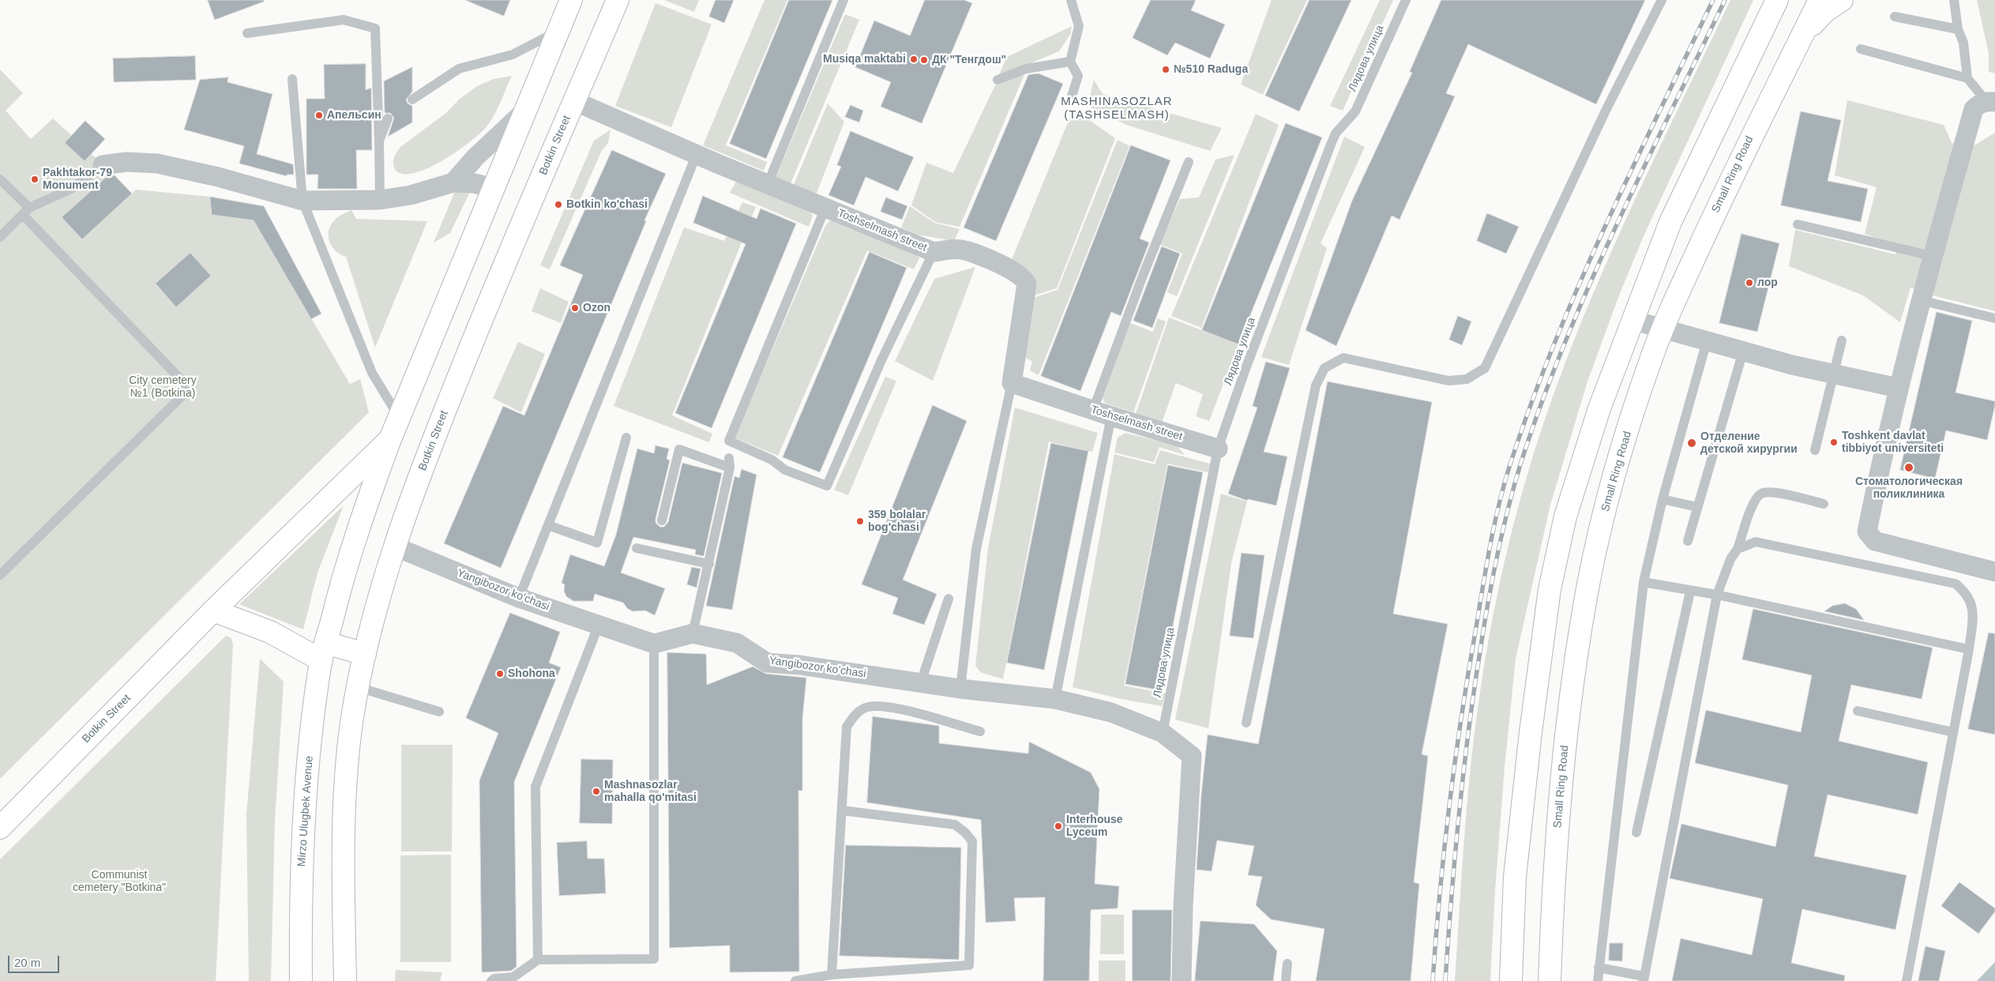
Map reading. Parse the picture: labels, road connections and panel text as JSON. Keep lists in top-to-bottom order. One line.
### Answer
{"streets":{"main road":["Botkin Street","Small Ring Road","Mirzo Ulugbek Avenue"],"street":["Toshselmash street","Yangibozor ko'chasi"],"lane":["Лядова улица"]},"crossings":[["Лядова улица","Toshselmash street"],["Лядова улица","Yangibozor ko'chasi"],["Botkin Street","Toshselmash street"],["Botkin Street","Yangibozor ko'chasi"],["Botkin Street","Mirzo Ulugbek Avenue"]],"districts":["MASHINASOZLAR (TASHSELMASH)"],"parks":["City cemetery №1 (Botkina)","Communist cemetery \"Botkina\""],"places":["Musiqa maktabi","ДК \"Тенгдош\"","№510 Raduga","Апельсин","Pakhtakor-79 Monument","Botkin ko'chasi","лор","Ozon","Toshkent davlat tibbiyot universiteti","Отделение детской хирургии","Стоматологическая поликлиника","359 bolalar bog'chasi","Shohona","Mashnasozlar mahalla qo'mitasi","Interhouse Lyceum"],"scale_bar":"20 m"}
